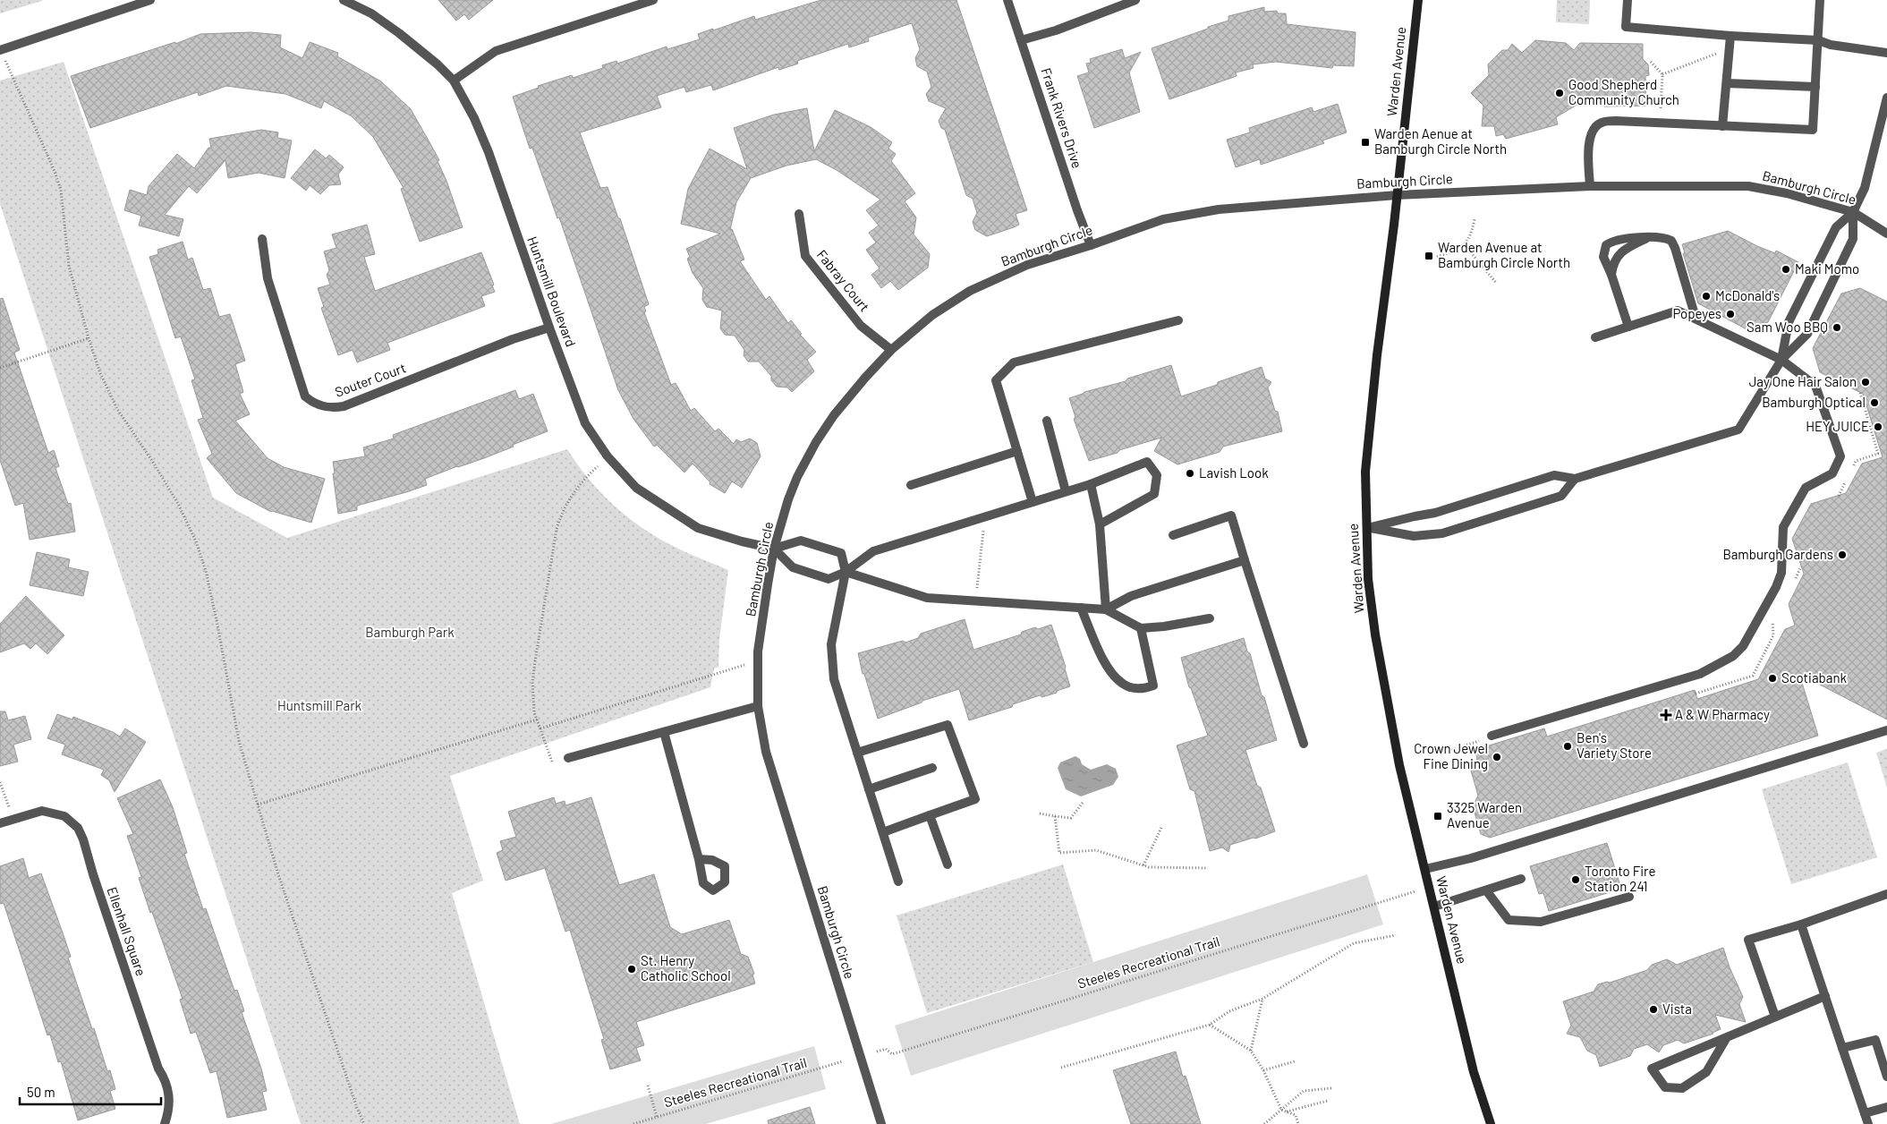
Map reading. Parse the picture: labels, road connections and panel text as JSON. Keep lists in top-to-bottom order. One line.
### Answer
{"streets":{"main road":["Warden Avenue"],"street":["Frank Rivers Drive","Bamburgh Circle","Fabray Court","Huntsmill Boulevard","Souter Court","Ellenhall Square"],"path":["Steeles Recreational Trail"]},"crossings":[["Warden Avenue","Bamburgh Circle"],["Warden Avenue","Steeles Recreational Trail"],["Frank Rivers Drive","Bamburgh Circle"],["Bamburgh Circle","Fabray Court"],["Bamburgh Circle","Huntsmill Boulevard"],["Huntsmill Boulevard","Souter Court"]],"parks":["Bamburgh Park","Huntsmill Park"],"places":{"other":["Good Shepherd Community Church","Maki Momo","McDonald's","Popeyes","Sam Woo BBQ","Jay One Hair Salon","Bamburgh Optical","HEY JUICE","Lavish Look","Bamburgh Gardens","Scotiabank","Ben's Variety Store","Crown Jewel Fine Dining","Toronto Fire Station 241","St. Henry Catholic School","Vista"],"transit":["Warden Aenue at Bamburgh Circle North","Warden Avenue at Bamburgh Circle North","3325 Warden Avenue"],"health":["A & W Pharmacy"]},"scale_bar":"50 m"}
